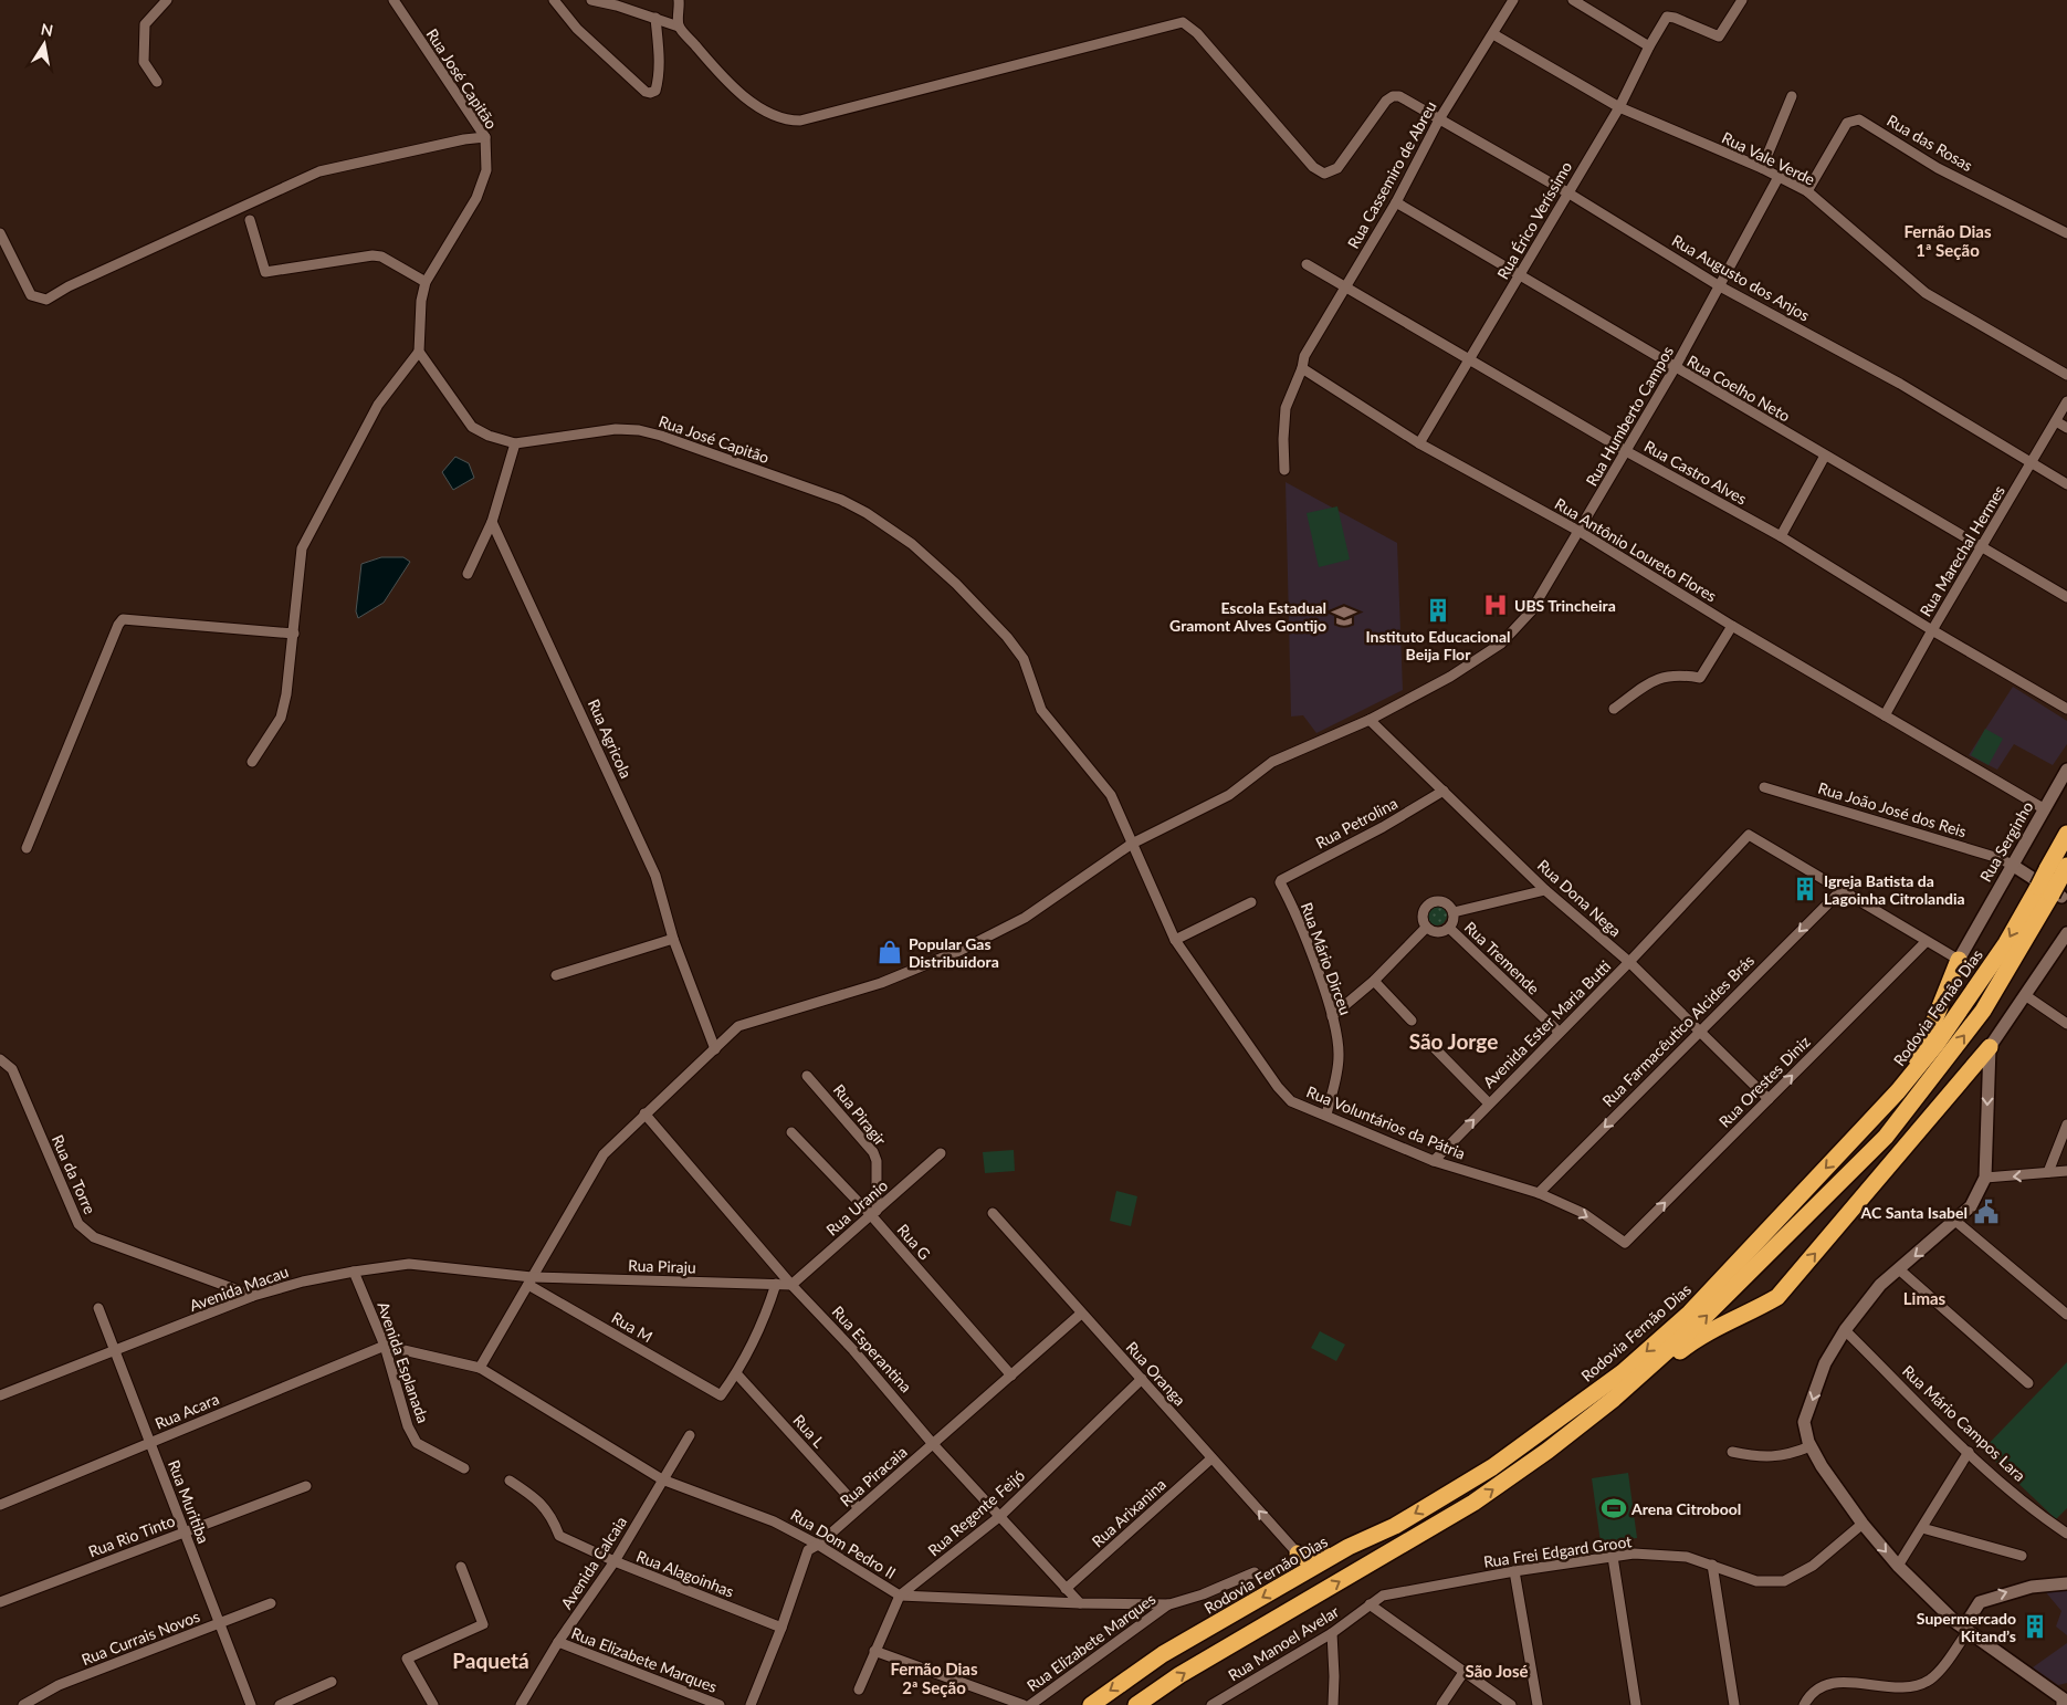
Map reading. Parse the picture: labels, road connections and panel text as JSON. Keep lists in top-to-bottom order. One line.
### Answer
{"streets":{"highway":["Rodovia Fernão Dias"],"street":["Rua José Capitão","Rua das Rosas","Rua Vale Verde","Rua Cassemiro de Abreu","Rua Érico Veríssimo","Rua Augusto dos Anjos","Rua Coelho Neto","Rua Humberto Campos","Rua Castro Alves","Rua Antônio Loureto Flores","Rua Marechal Hermes","Rua Agricola","Rua João José dos Reis","Rua Petrolina","Rua Serginho","Rua Dona Nega","Rua Tremende","Rua Mário Dirceu","Avenida Ester Maria Butti","Rua Farmacêutico Alcides Brás","Rua Orestes Diniz","Rua Piragir","Rua Voluntários da Pátria","Rua da Torre","Rua Uranio","Rua G","Rua Piraju","Avenida Macau","Rua M","Rua Esperantina","Avenida Esplanada","Rua Oranga","Rua Acara","Rua Mário Campos Lara","Rua L","Rua Piracaia","Rua Muritiba","Rua Regente Feijó","Rua Arixanina","Rua Rio Tinto","Rua Dom Pedro II","Rua Frei Edgard Groot","Avenida Calcaia","Rua Alagoinhas","Rua Currais Novos","Rua Elizabete Marques","Rua Manoel Avelar"]},"crossings":[["Rua José Capitão","Rua Humberto Campos"],["Rua José Capitão","Rua Voluntários da Pátria"],["Rua das Rosas","Rua Vale Verde"],["Rua Vale Verde","Rua Cassemiro de Abreu"],["Rua Vale Verde","Rua Érico Veríssimo"],["Rua Vale Verde","Rua Humberto Campos"],["Rua Cassemiro de Abreu","Rua Augusto dos Anjos"],["Rua Cassemiro de Abreu","Rua Coelho Neto"],["Rua Cassemiro de Abreu","Rua Castro Alves"],["Rua Cassemiro de Abreu","Rua Antônio Loureto Flores"],["Rua Érico Veríssimo","Rua Augusto dos Anjos"],["Rua Érico Veríssimo","Rua Coelho Neto"],["Rua Érico Veríssimo","Rua Castro Alves"],["Rua Érico Veríssimo","Rua Antônio Loureto Flores"],["Rua Augusto dos Anjos","Rua Humberto Campos"],["Rua Augusto dos Anjos","Rua Marechal Hermes"],["Rua Coelho Neto","Rua Humberto Campos"],["Rua Coelho Neto","Rua Marechal Hermes"],["Rua Humberto Campos","Rua Castro Alves"],["Rua Humberto Campos","Rua Antônio Loureto Flores"],["Rua Humberto Campos","Rua Agricola"],["Rua Humberto Campos","Rua Dona Nega"],["Rua Humberto Campos","Rua Voluntários da Pátria"],["Rua Humberto Campos","Rua Piraju"],["Rua Humberto Campos","Avenida Macau"],["Rua Humberto Campos","Rua M"],["Rua Humberto Campos","Rua Esperantina"],["Rua Humberto Campos","Rua Dom Pedro II"],["Rua Castro Alves","Rua Marechal Hermes"],["Rua Antônio Loureto Flores","Rua Marechal Hermes"],["Rua Antônio Loureto Flores","Rua Serginho"],["Rua João José dos Reis","Rua Serginho"],["Rua Petrolina","Rua Dona Nega"],["Rua Petrolina","Rua Mário Dirceu"],["Rua Dona Nega","Avenida Ester Maria Butti"],["Rua Dona Nega","Rua Farmacêutico Alcides Brás"],["Rua Dona Nega","Rua Orestes Diniz"],["Rua Tremende","Avenida Ester Maria Butti"],["Rua Mário Dirceu","Rua Voluntários da Pátria"],["Avenida Ester Maria Butti","Rua Farmacêutico Alcides Brás"],["Avenida Ester Maria Butti","Rua Voluntários da Pátria"],["Rua Farmacêutico Alcides Brás","Rua Voluntários da Pátria"],["Rua Orestes Diniz","Rua Voluntários da Pátria"],["Rua Piragir","Rua Uranio"],["Rua Piragir","Rua G"],["Rua da Torre","Avenida Macau"],["Rua Uranio","Rua G"],["Rua Uranio","Rua Piraju"],["Rua Uranio","Rua Esperantina"],["Rua G","Rua Piracaia"],["Rua Piraju","Avenida Macau"],["Rua Piraju","Rua M"],["Rua Piraju","Rua Esperantina"],["Avenida Macau","Rua M"],["Avenida Macau","Avenida Esplanada"],["Avenida Macau","Rua Muritiba"],["Rua M","Rua L"],["Rua Esperantina","Rua Piracaia"],["Rua Esperantina","Rua Regente Feijó"],["Rua Esperantina","Rua Arixanina"],["Rua Esperantina","Rua Dom Pedro II"],["Avenida Esplanada","Rua Acara"],["Avenida Esplanada","Rua Dom Pedro II"],["Rua Oranga","Rua Piracaia"],["Rua Oranga","Rua Regente Feijó"],["Rua Oranga","Rua Arixanina"],["Rua Acara","Rua Muritiba"],["Rua Acara","Rua Dom Pedro II"],["Rua L","Rua Piracaia"],["Rua Piracaia","Rua Dom Pedro II"],["Rua Piracaia","Rua Alagoinhas"],["Rua Muritiba","Rua Rio Tinto"],["Rua Muritiba","Rua Currais Novos"],["Rua Regente Feijó","Rua Dom Pedro II"],["Rua Dom Pedro II","Avenida Calcaia"],["Rua Dom Pedro II","Rua Elizabete Marques"],["Rua Frei Edgard Groot","Rua Manoel Avelar"],["Avenida Calcaia","Rua Alagoinhas"],["Avenida Calcaia","Rua Elizabete Marques"]],"one_way":["Rua Farmacêutico Alcides Brás","Rua Orestes Diniz"],"districts":["Fernão Dias 1ª Seção","São Jorge","Limas","Paquetá","Fernão Dias 2ª Seção","São José"],"places":{"hospital":["UBS Trincheira"],"building":["Instituto Educacional Beija Flor","Igreja Batista da Lagoinha Citrolandia","Supermercado Kitand’s"],"school or university":["Escola Estadual Gramont Alves Gontijo"],"shop":["Popular Gas Distribuidora"],"public building":["AC Santa Isabel"],"sports":["Arena Citrobool"]},"north":"top"}
